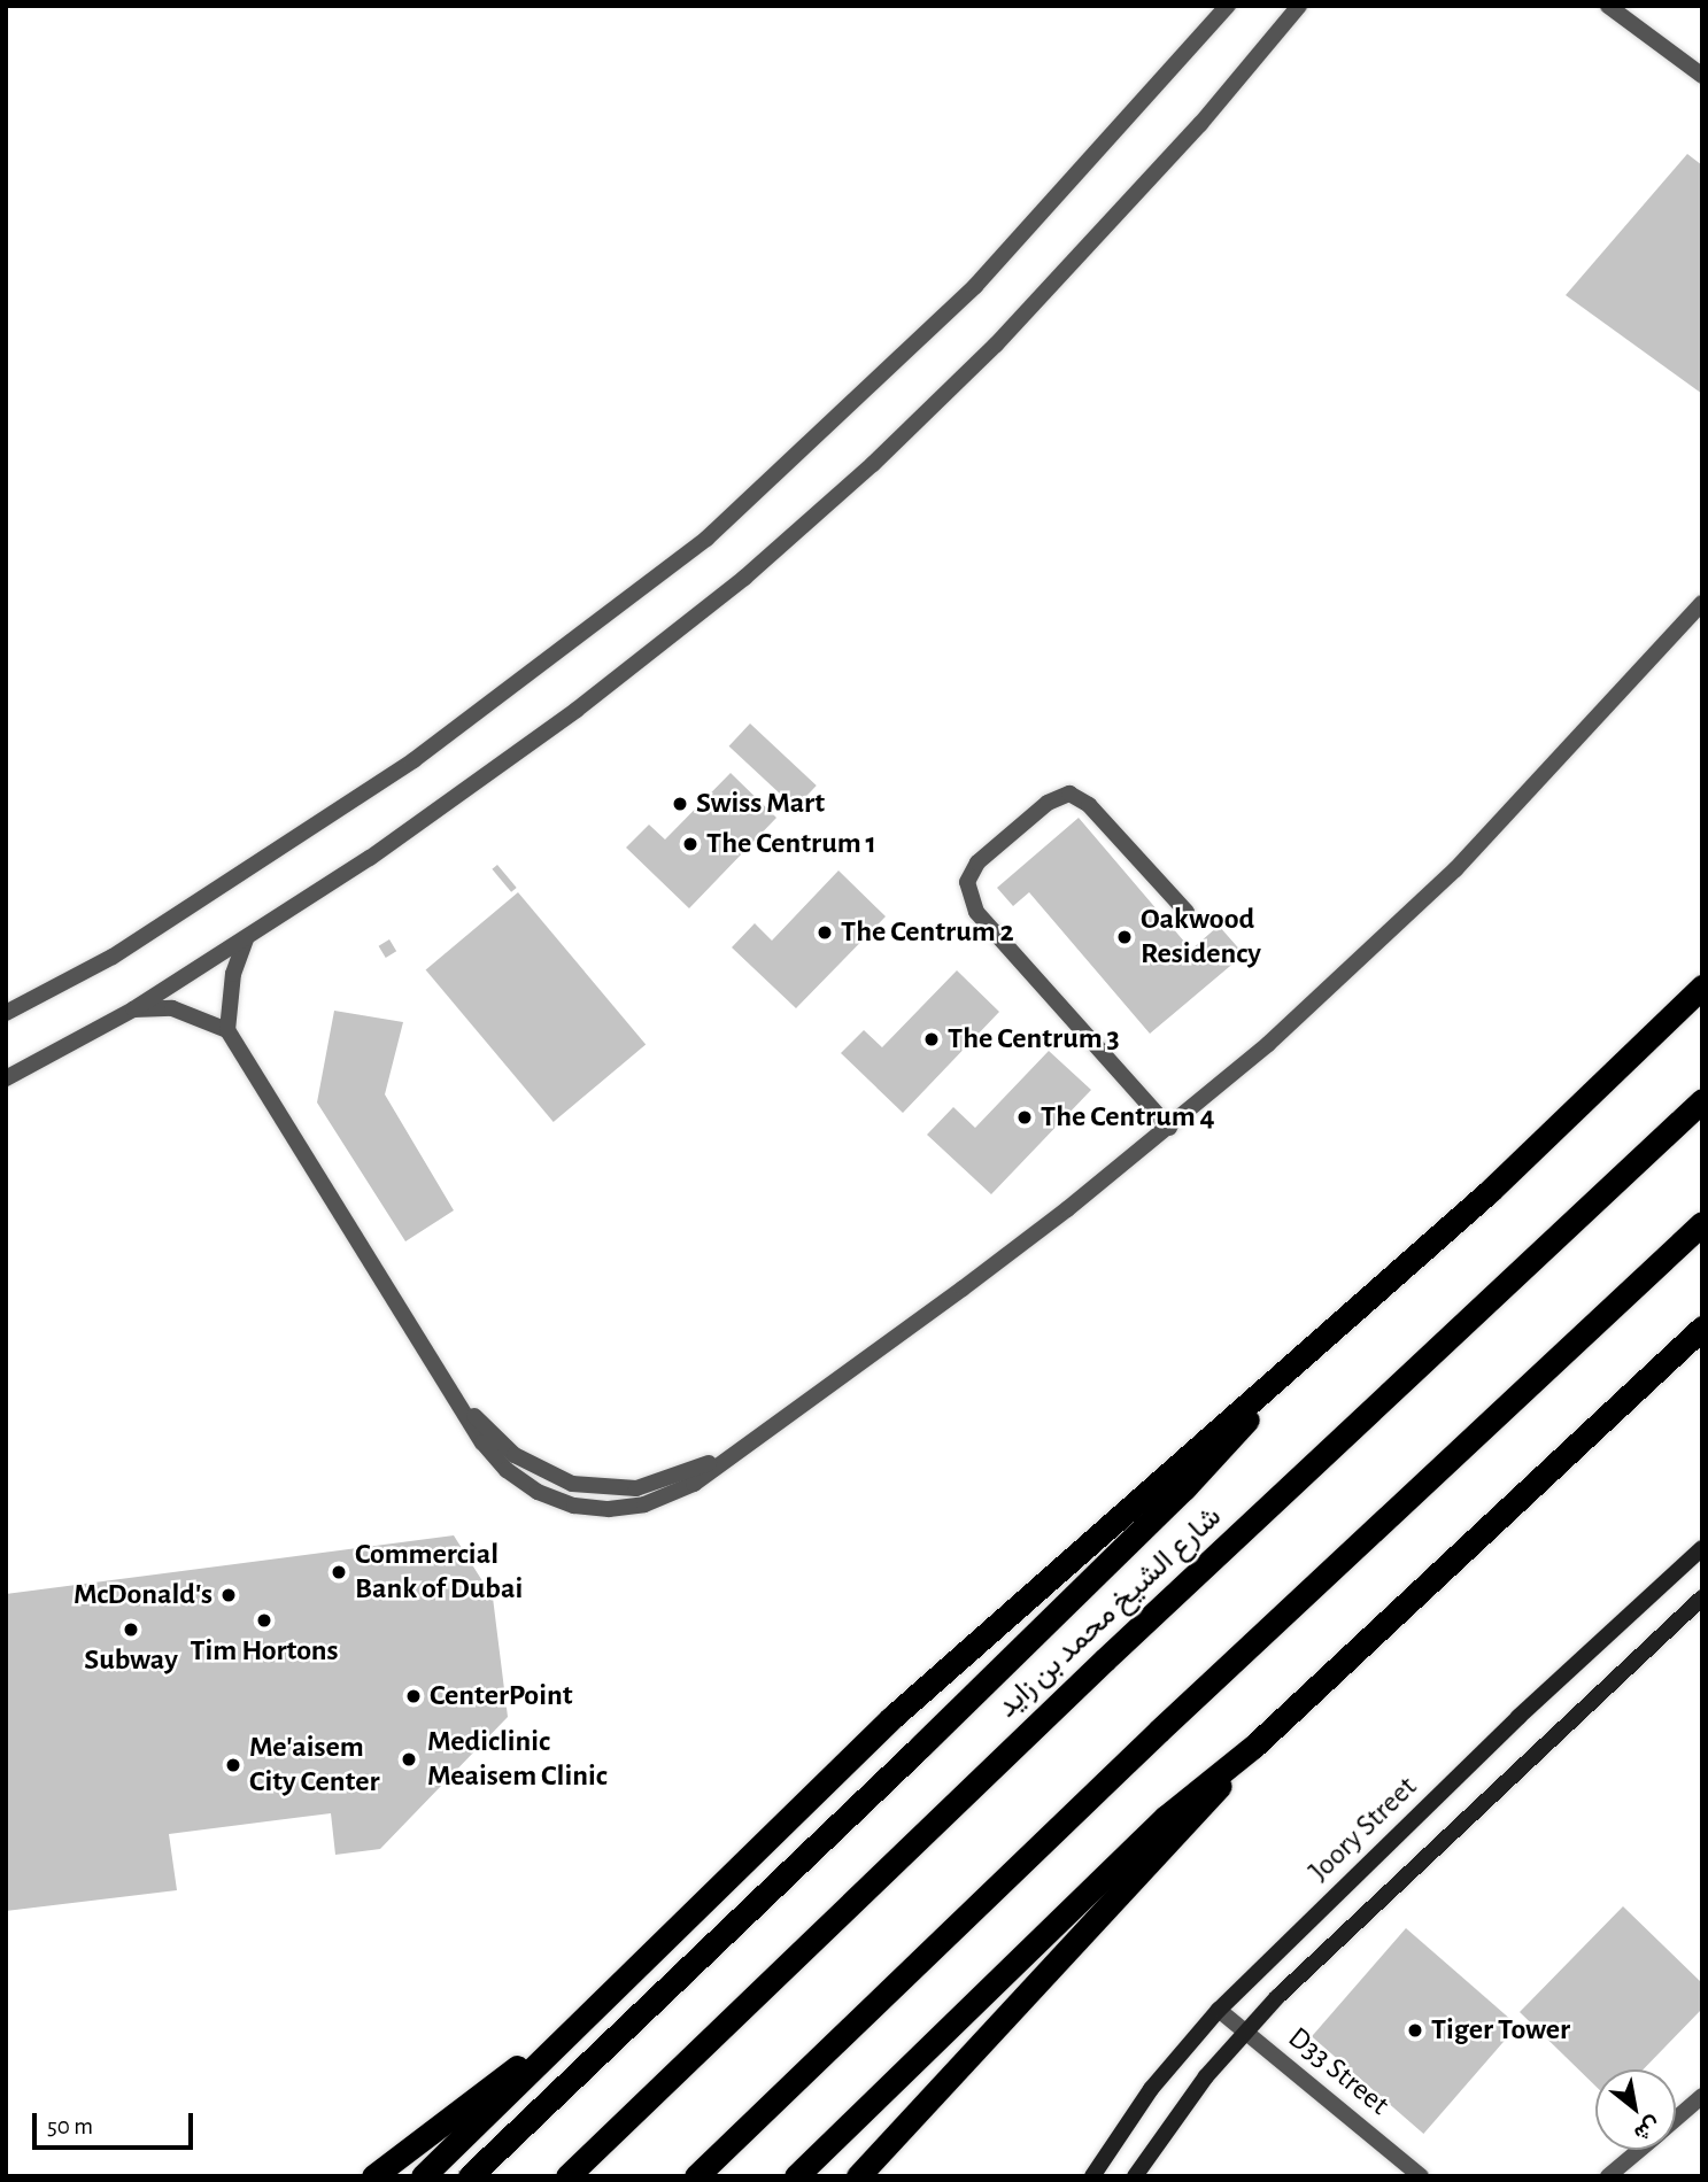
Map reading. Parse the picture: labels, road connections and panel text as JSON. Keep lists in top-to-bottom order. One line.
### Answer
{"streets":{"highway":["شارع الشيخ محمد بن زايد"],"street":["Joory Street","D33 Street"]},"crossings":[["Joory Street","D33 Street"]],"places":["Swiss Mart","The Centrum 1","The Centrum 2","Oakwood Residency","The Centrum 3","The Centrum 4","Commercial Bank of Dubai","McDonald's","Tim Hortons","Subway","CenterPoint","Mediclinic Meaisem Clinic","Me'aisem City Center","Tiger Tower"],"scale_bar":"50 m","north":"bottom right"}
